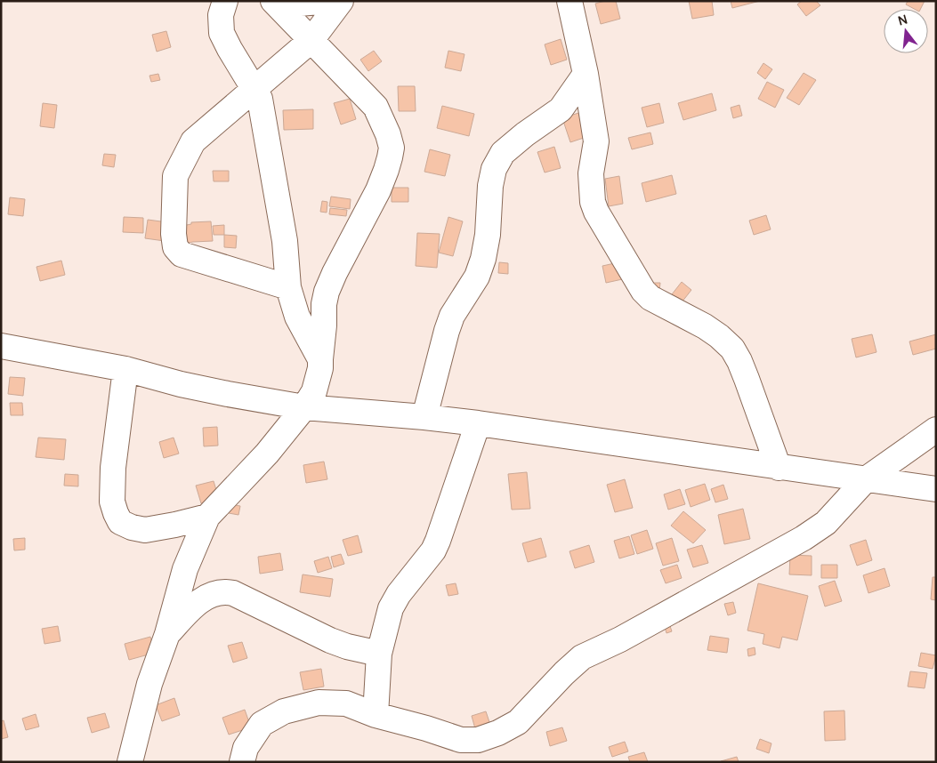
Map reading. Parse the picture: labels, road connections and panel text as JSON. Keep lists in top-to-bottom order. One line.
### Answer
{"north":"top"}
